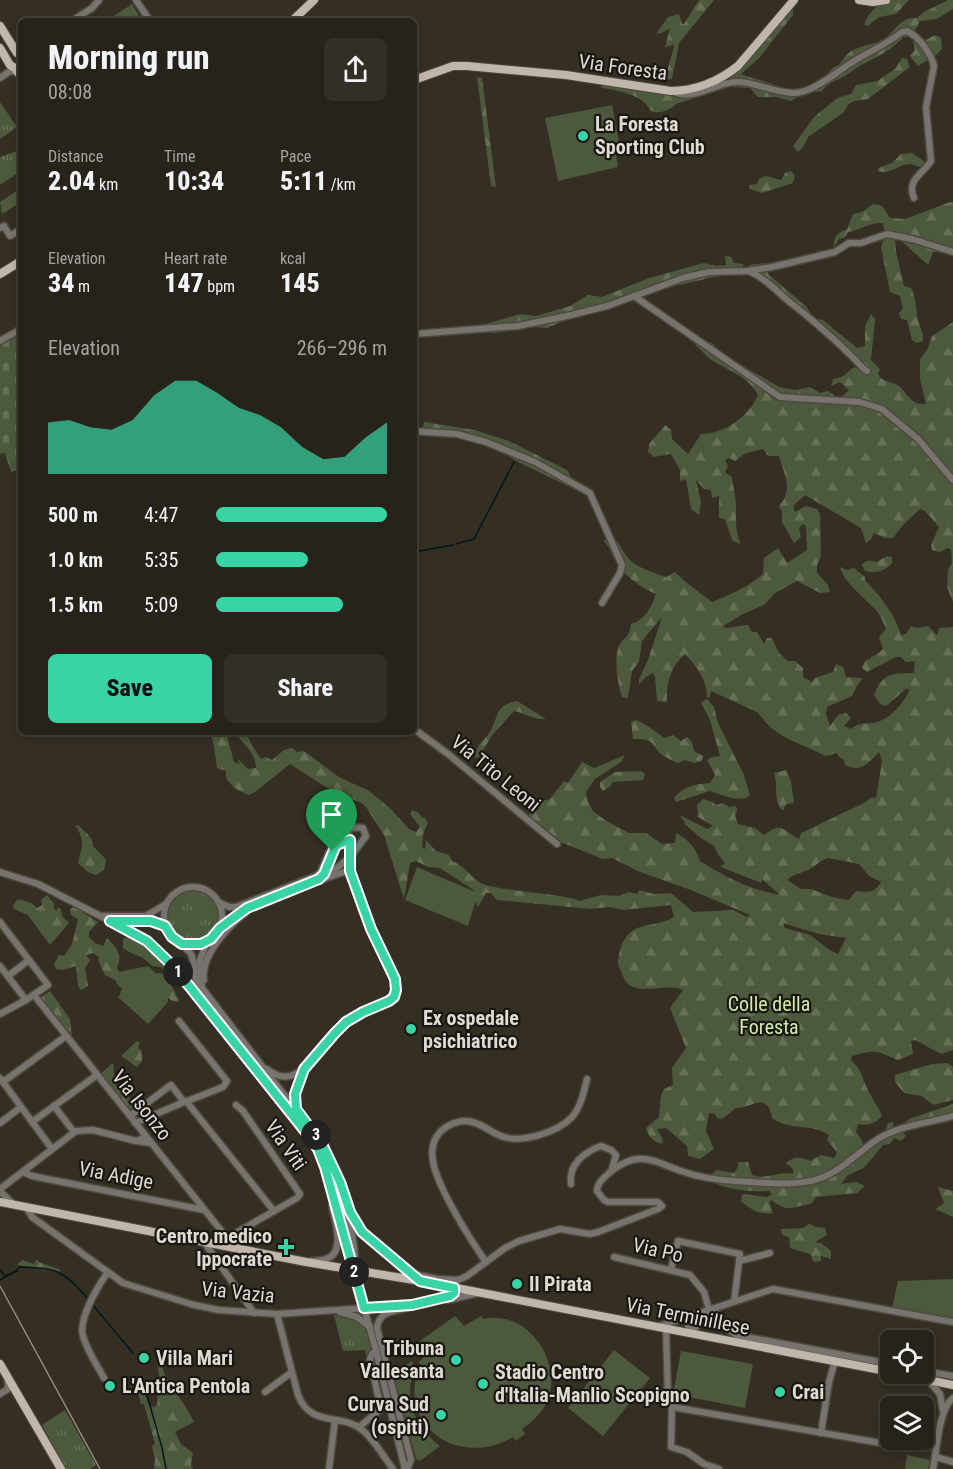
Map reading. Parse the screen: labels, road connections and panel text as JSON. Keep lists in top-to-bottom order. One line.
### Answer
{"streets":{"main road":["Via Foresta","Via Terminillese"],"street":["Via Tito Leoni","Via Isonzo","Via Viti","Via Adige","Via Po","Via Vazia"]},"crossings":[["Via Isonzo","Via Viti"],["Via Isonzo","Via Adige"]],"parks":["Colle della Foresta"],"places":{"other":["La Foresta Sporting Club","Ex ospedale psichiatrico","Il Pirata","Villa Mari","Tribuna Vallesanta","Stadio Centro d'Italia-Manlio Scopigno","L'Antica Pentola","Crai","Curva Sud (ospiti)"],"health":["Centro medico Ippocrate"]},"page":{"heading":["Morning run","08:08"],"stats":[["Distance","2.04 km"],["Time","10:34"],["Pace","5:11 /km"],["Elevation","34 m"],["Heart rate","147 bpm"],["kcal","145"]],"chart":["Elevation","266–296 m"],"list":[{"name":"500 m","note":"4:47"},{"name":"1.0 km","note":"5:35"},{"name":"1.5 km","note":"5:09"}],"buttons":["Save","Share"],"pins":["1","3","2"]}}
